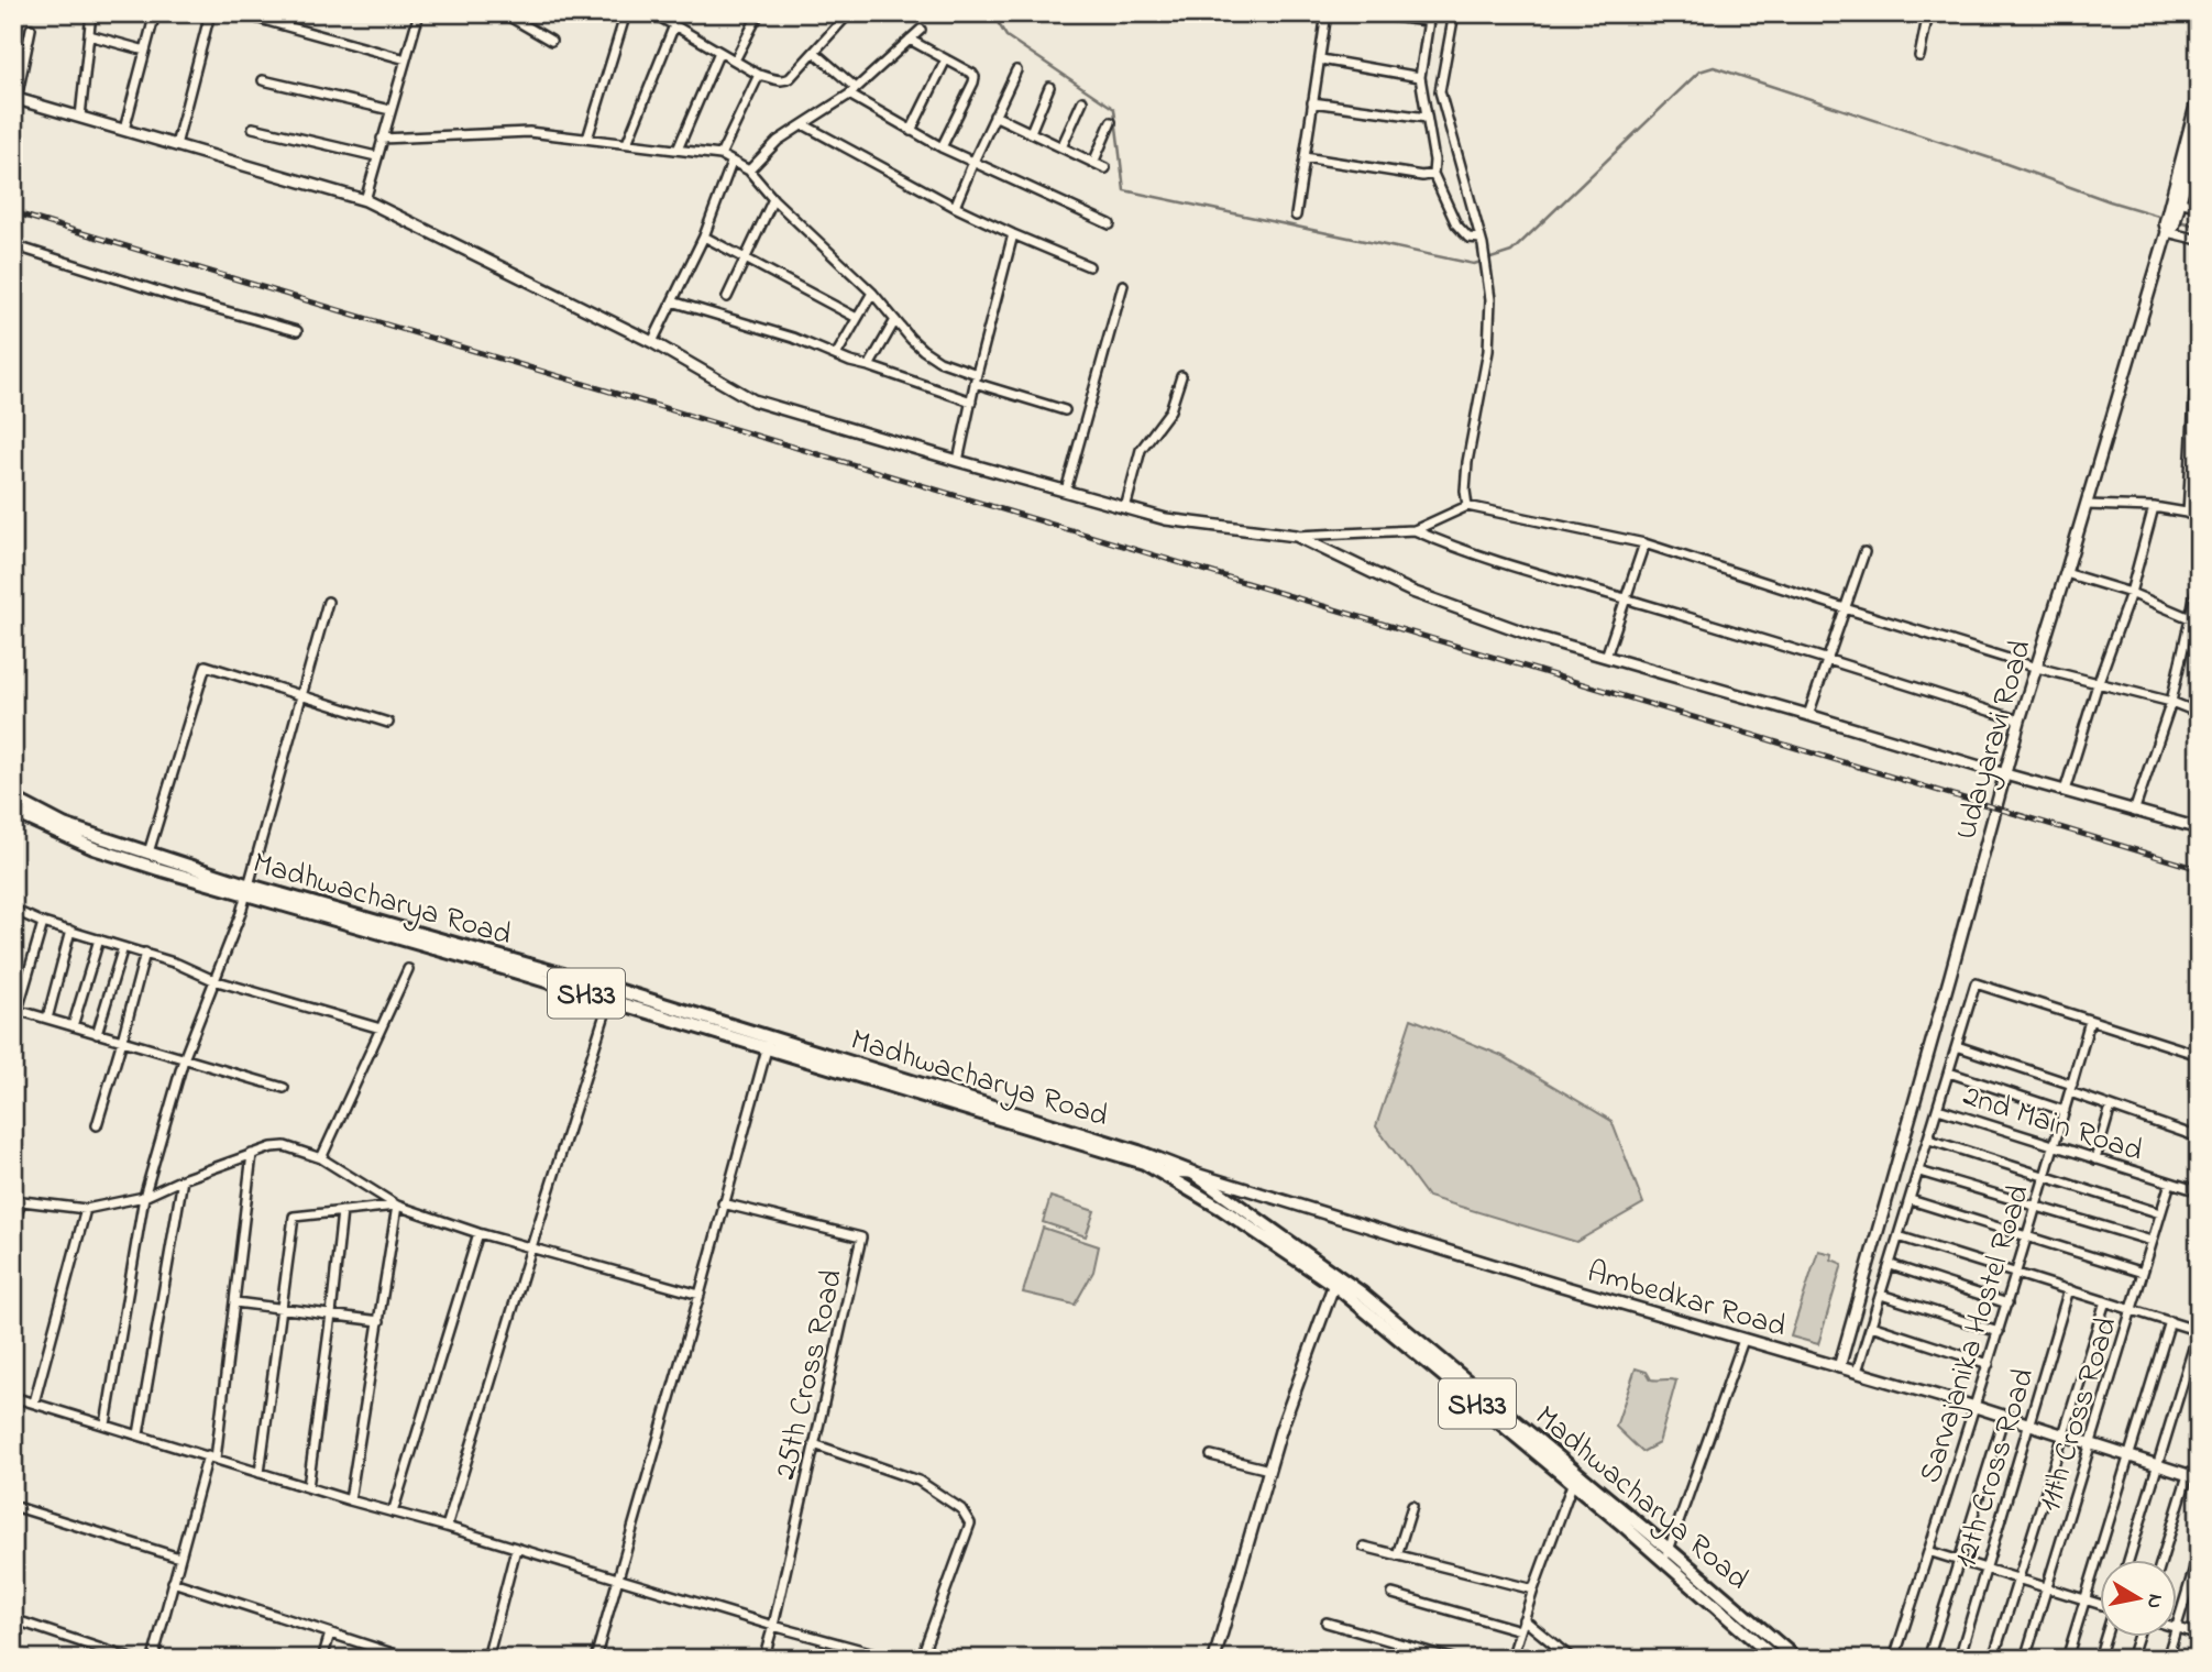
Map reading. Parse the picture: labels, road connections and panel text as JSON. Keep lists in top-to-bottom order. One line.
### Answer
{"streets":{"main road":["Madhwacharya Road","SH33"],"street":["Udayaravi Road","2nd Main Road","Ambedkar Road","Sarvajanika Hostel Road","25th Cross Road","11th Cross Road","12th Cross Road"]},"crossings":[["Udayaravi Road","Ambedkar Road"],["Madhwacharya Road","SH33"],["Madhwacharya Road","Ambedkar Road"],["SH33","Ambedkar Road"],["2nd Main Road","Sarvajanika Hostel Road"],["2nd Main Road","11th Cross Road"],["Ambedkar Road","Sarvajanika Hostel Road"],["Ambedkar Road","11th Cross Road"],["Ambedkar Road","12th Cross Road"]],"north":"right"}
